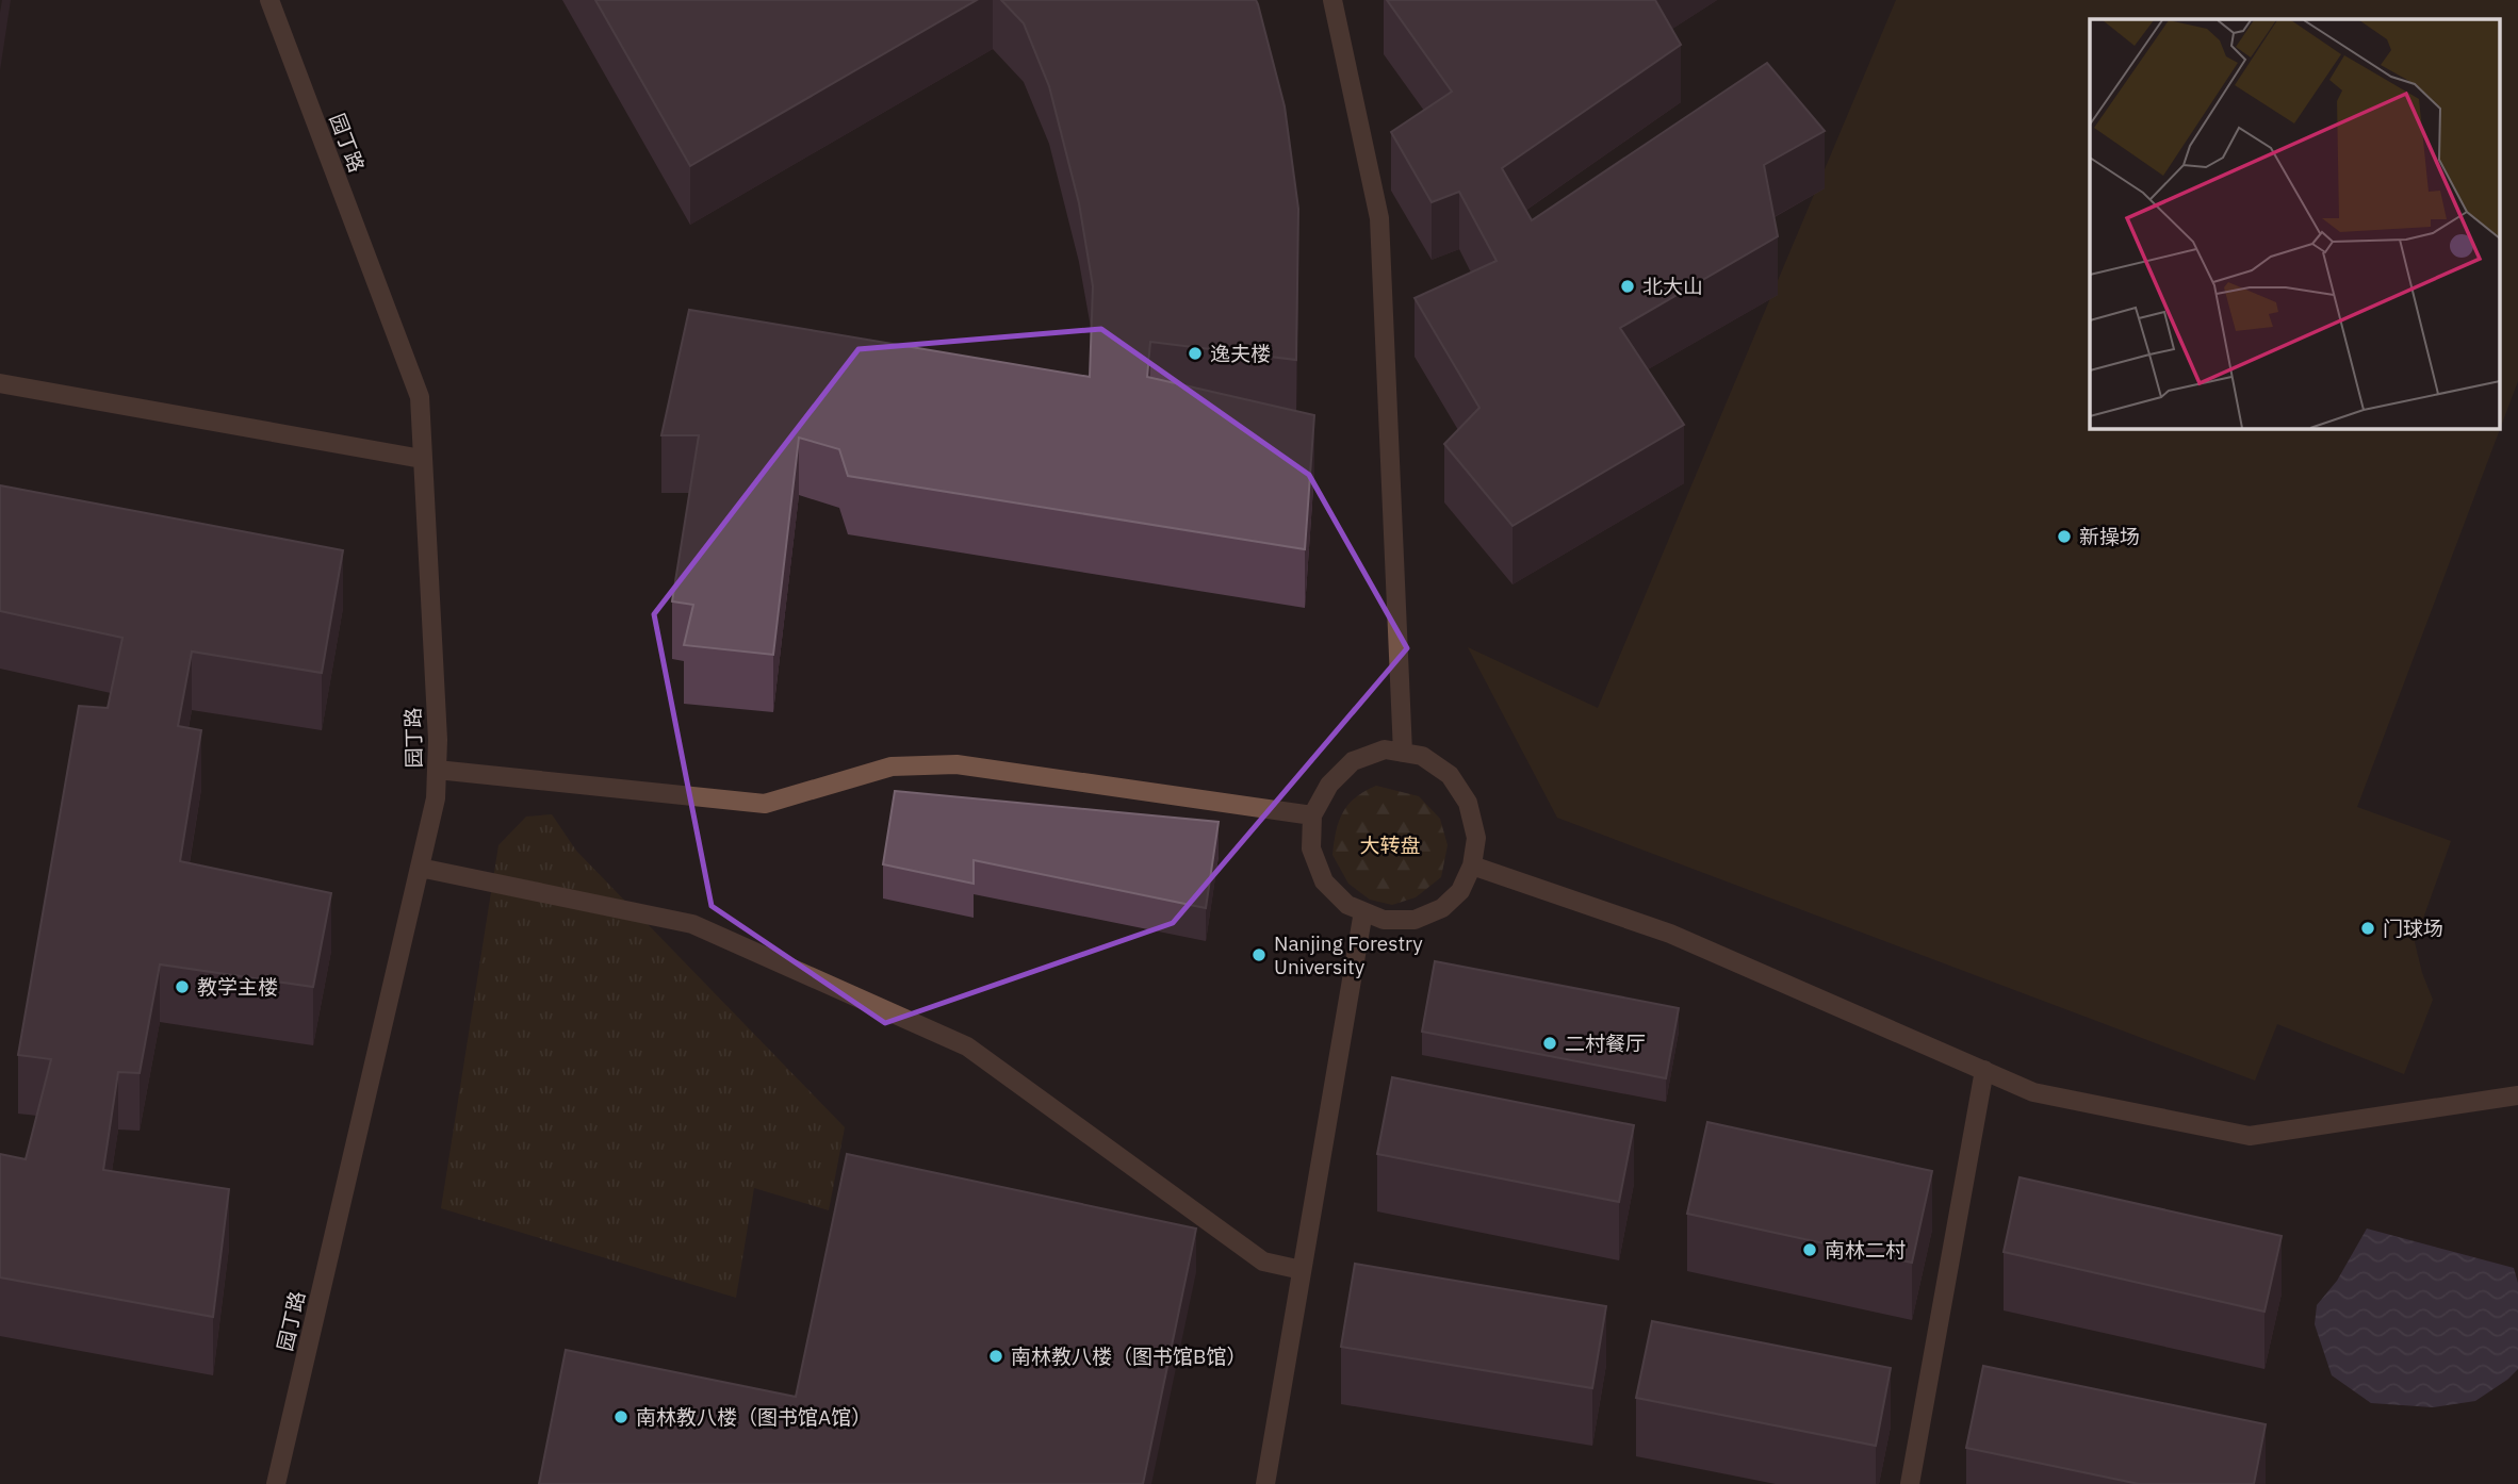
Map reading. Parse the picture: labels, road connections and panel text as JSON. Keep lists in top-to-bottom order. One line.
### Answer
{"streets":{"lane":["园丁路"]},"parks":["大转盘"],"places":["北大山","逸夫楼","新操场","门球场","Nanjing Forestry University","教学主楼","二村餐厅","南林二村","南林教八楼（图书馆B馆）","南林教八楼（图书馆A馆）"]}
